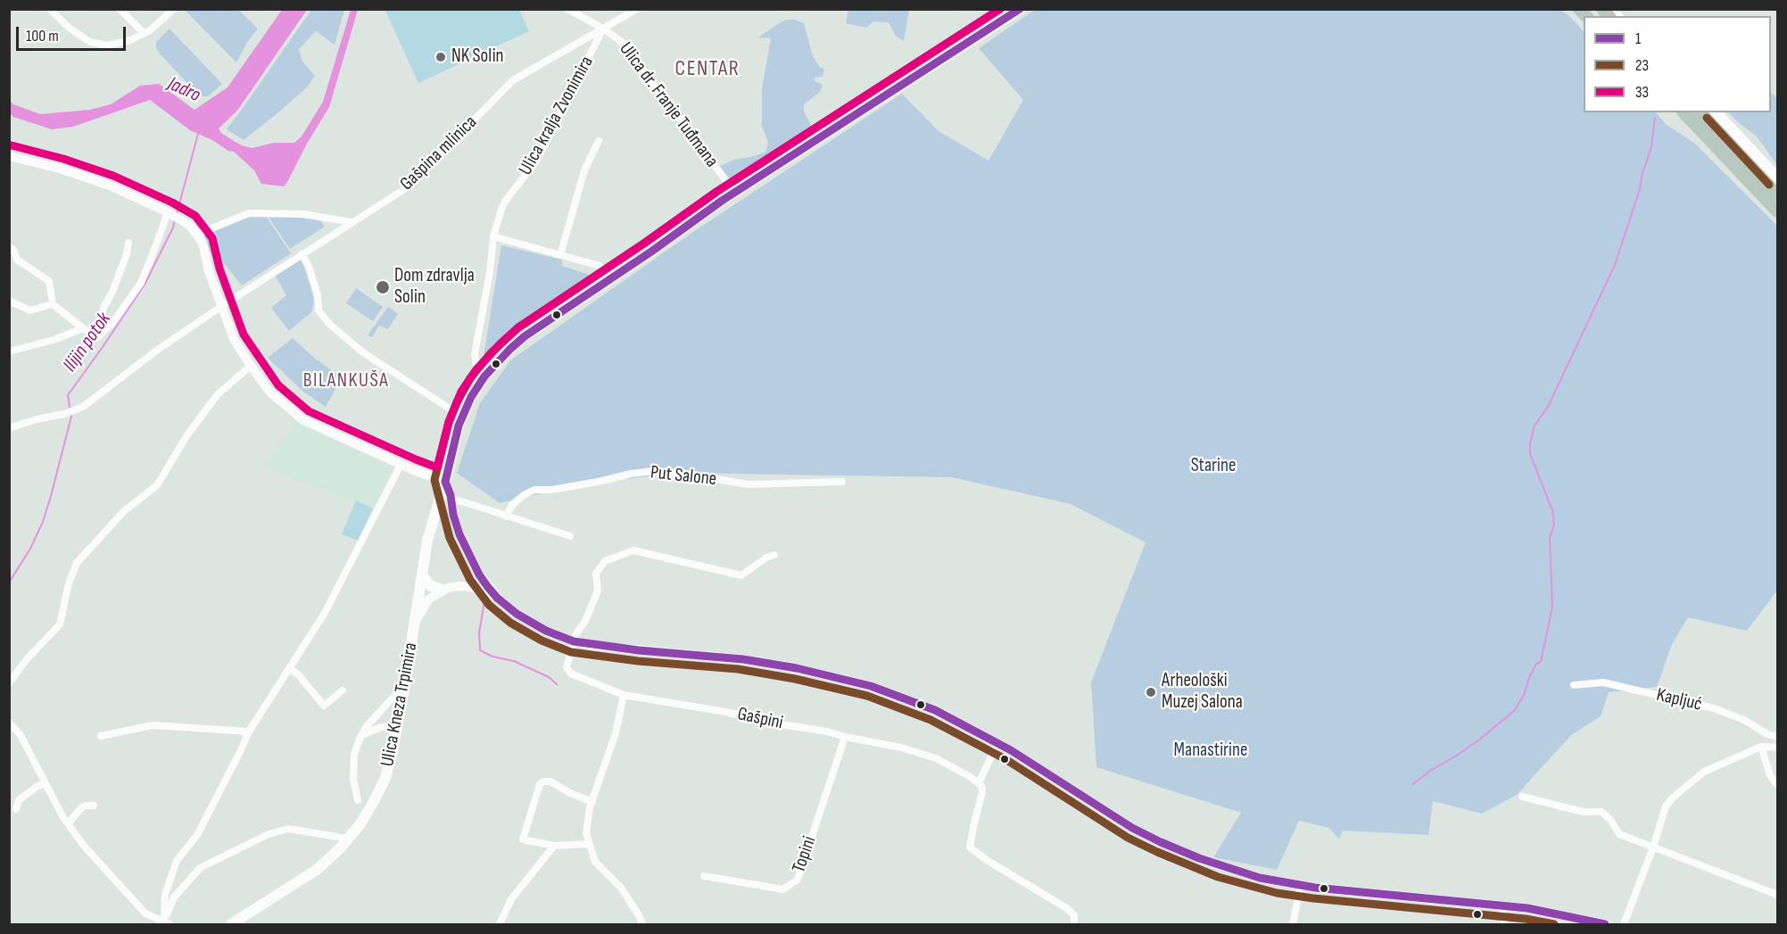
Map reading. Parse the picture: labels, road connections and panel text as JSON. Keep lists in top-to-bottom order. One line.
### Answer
{"streets":{"main road":["Ulica Kneza Trpimira"],"street":["Ulica dr. Franje Tuđmana","Ulica kralja Zvonimira","Gašpina mlinica","Put Salone","Kapljuć","Gašpini","Topini"]},"crossings":[["Ulica dr. Franje Tuđmana","Ulica kralja Zvonimira"],["Ulica dr. Franje Tuđmana","Gašpina mlinica"],["Ulica dr. Franje Tuđmana","Ulica Kneza Trpimira"],["Ulica kralja Zvonimira","Gašpina mlinica"],["Ulica kralja Zvonimira","Ulica Kneza Trpimira"],["Gašpini","Topini"]],"districts":["CENTAR","BILANKUŠA"],"water":["Jadro","Ilijin potok"],"parks":["Starine","Manastirine"],"places":["NK Solin","Dom zdravlja Solin","Arheološki Muzej Salona"],"lines":["transit line 1","transit line 23","transit line 33"],"legend":["1","23","33"],"scale_bar":"100 m"}
